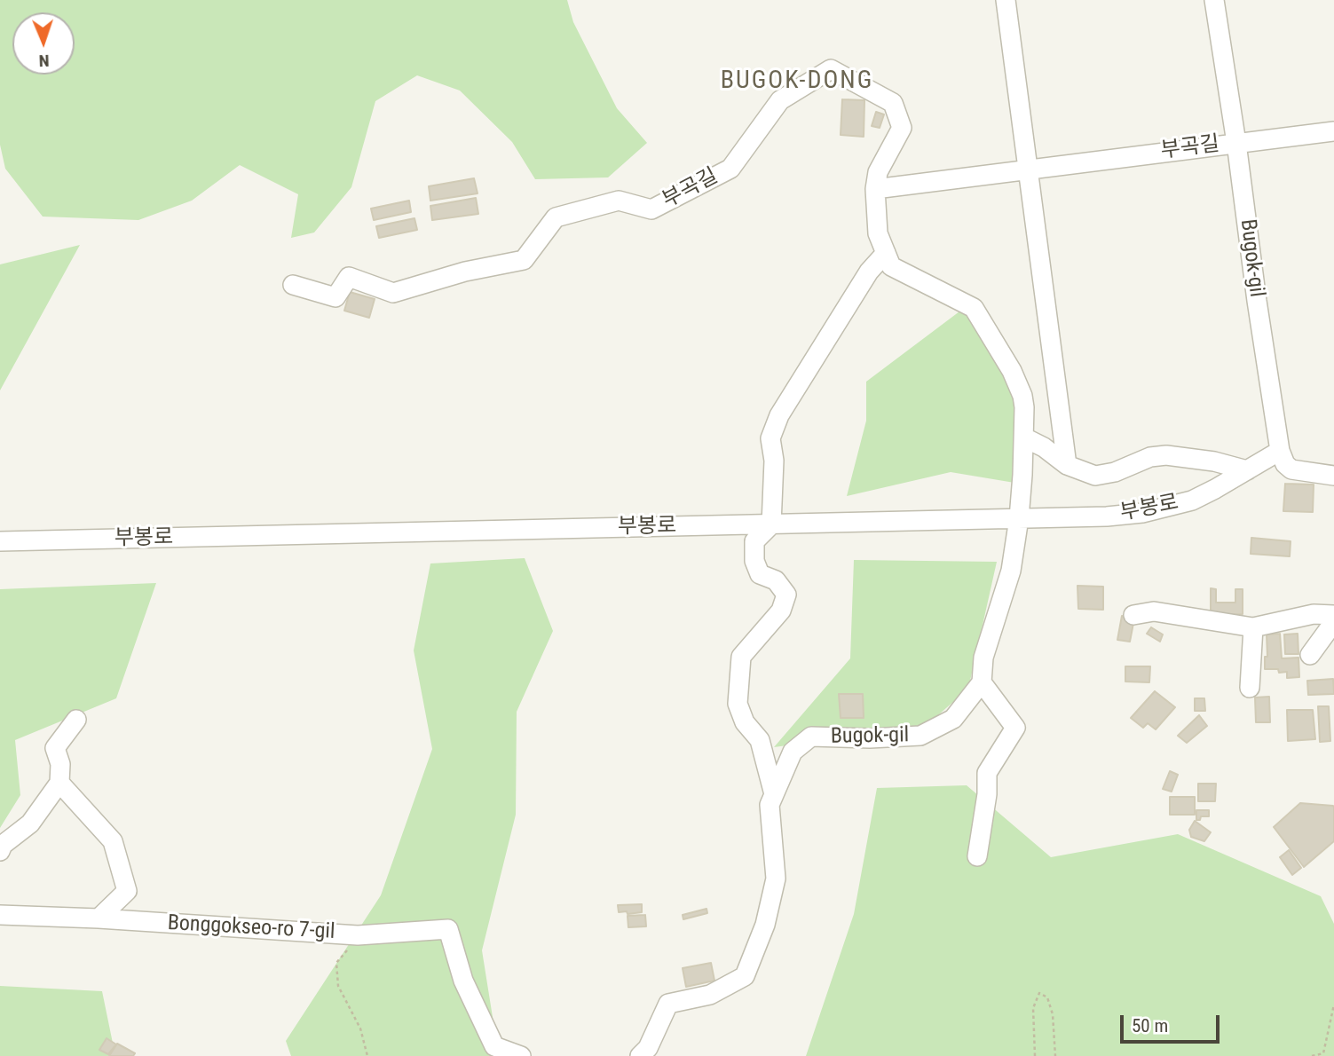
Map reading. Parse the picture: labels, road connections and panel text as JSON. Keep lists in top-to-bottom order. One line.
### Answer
{"streets":{"street":["부곡길","Bugok-gil","부봉로","Bonggokseo-ro 7-gil"]},"crossings":[["부곡길","Bugok-gil"],["Bugok-gil","부봉로"]],"districts":["BUGOK-DONG"],"scale_bar":"50 m","north":"bottom"}
